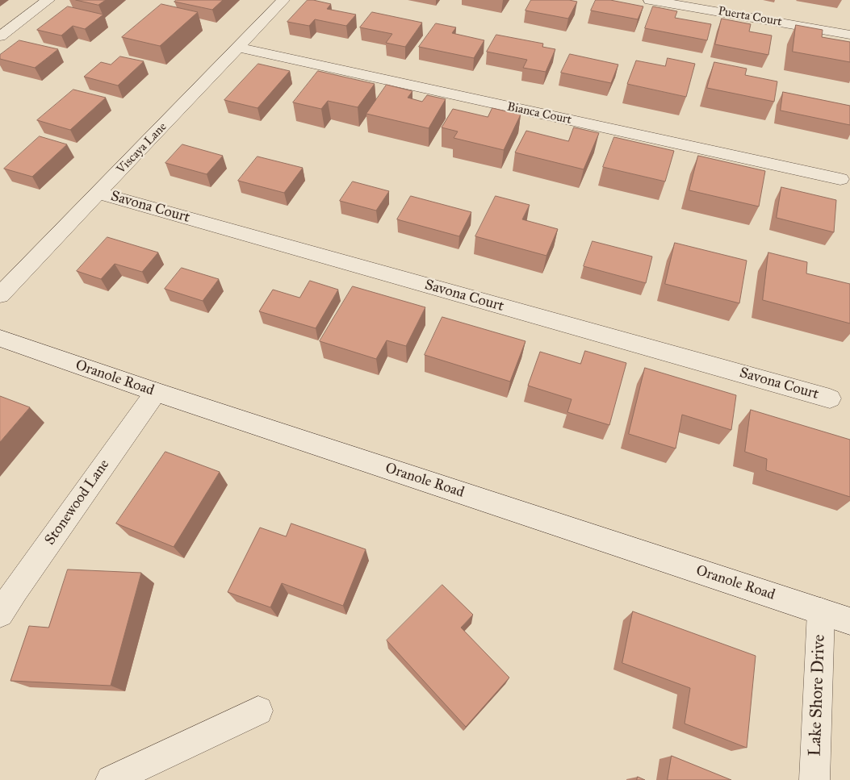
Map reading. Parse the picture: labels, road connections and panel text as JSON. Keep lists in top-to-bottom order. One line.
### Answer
{"streets":{"street":["Puerta Court","Bianca Court","Viscaya Lane","Savona Court","Oranole Road","Stonewood Lane","Lake Shore Drive"]},"crossings":[["Bianca Court","Viscaya Lane"],["Viscaya Lane","Savona Court"],["Oranole Road","Stonewood Lane"],["Oranole Road","Lake Shore Drive"]]}
